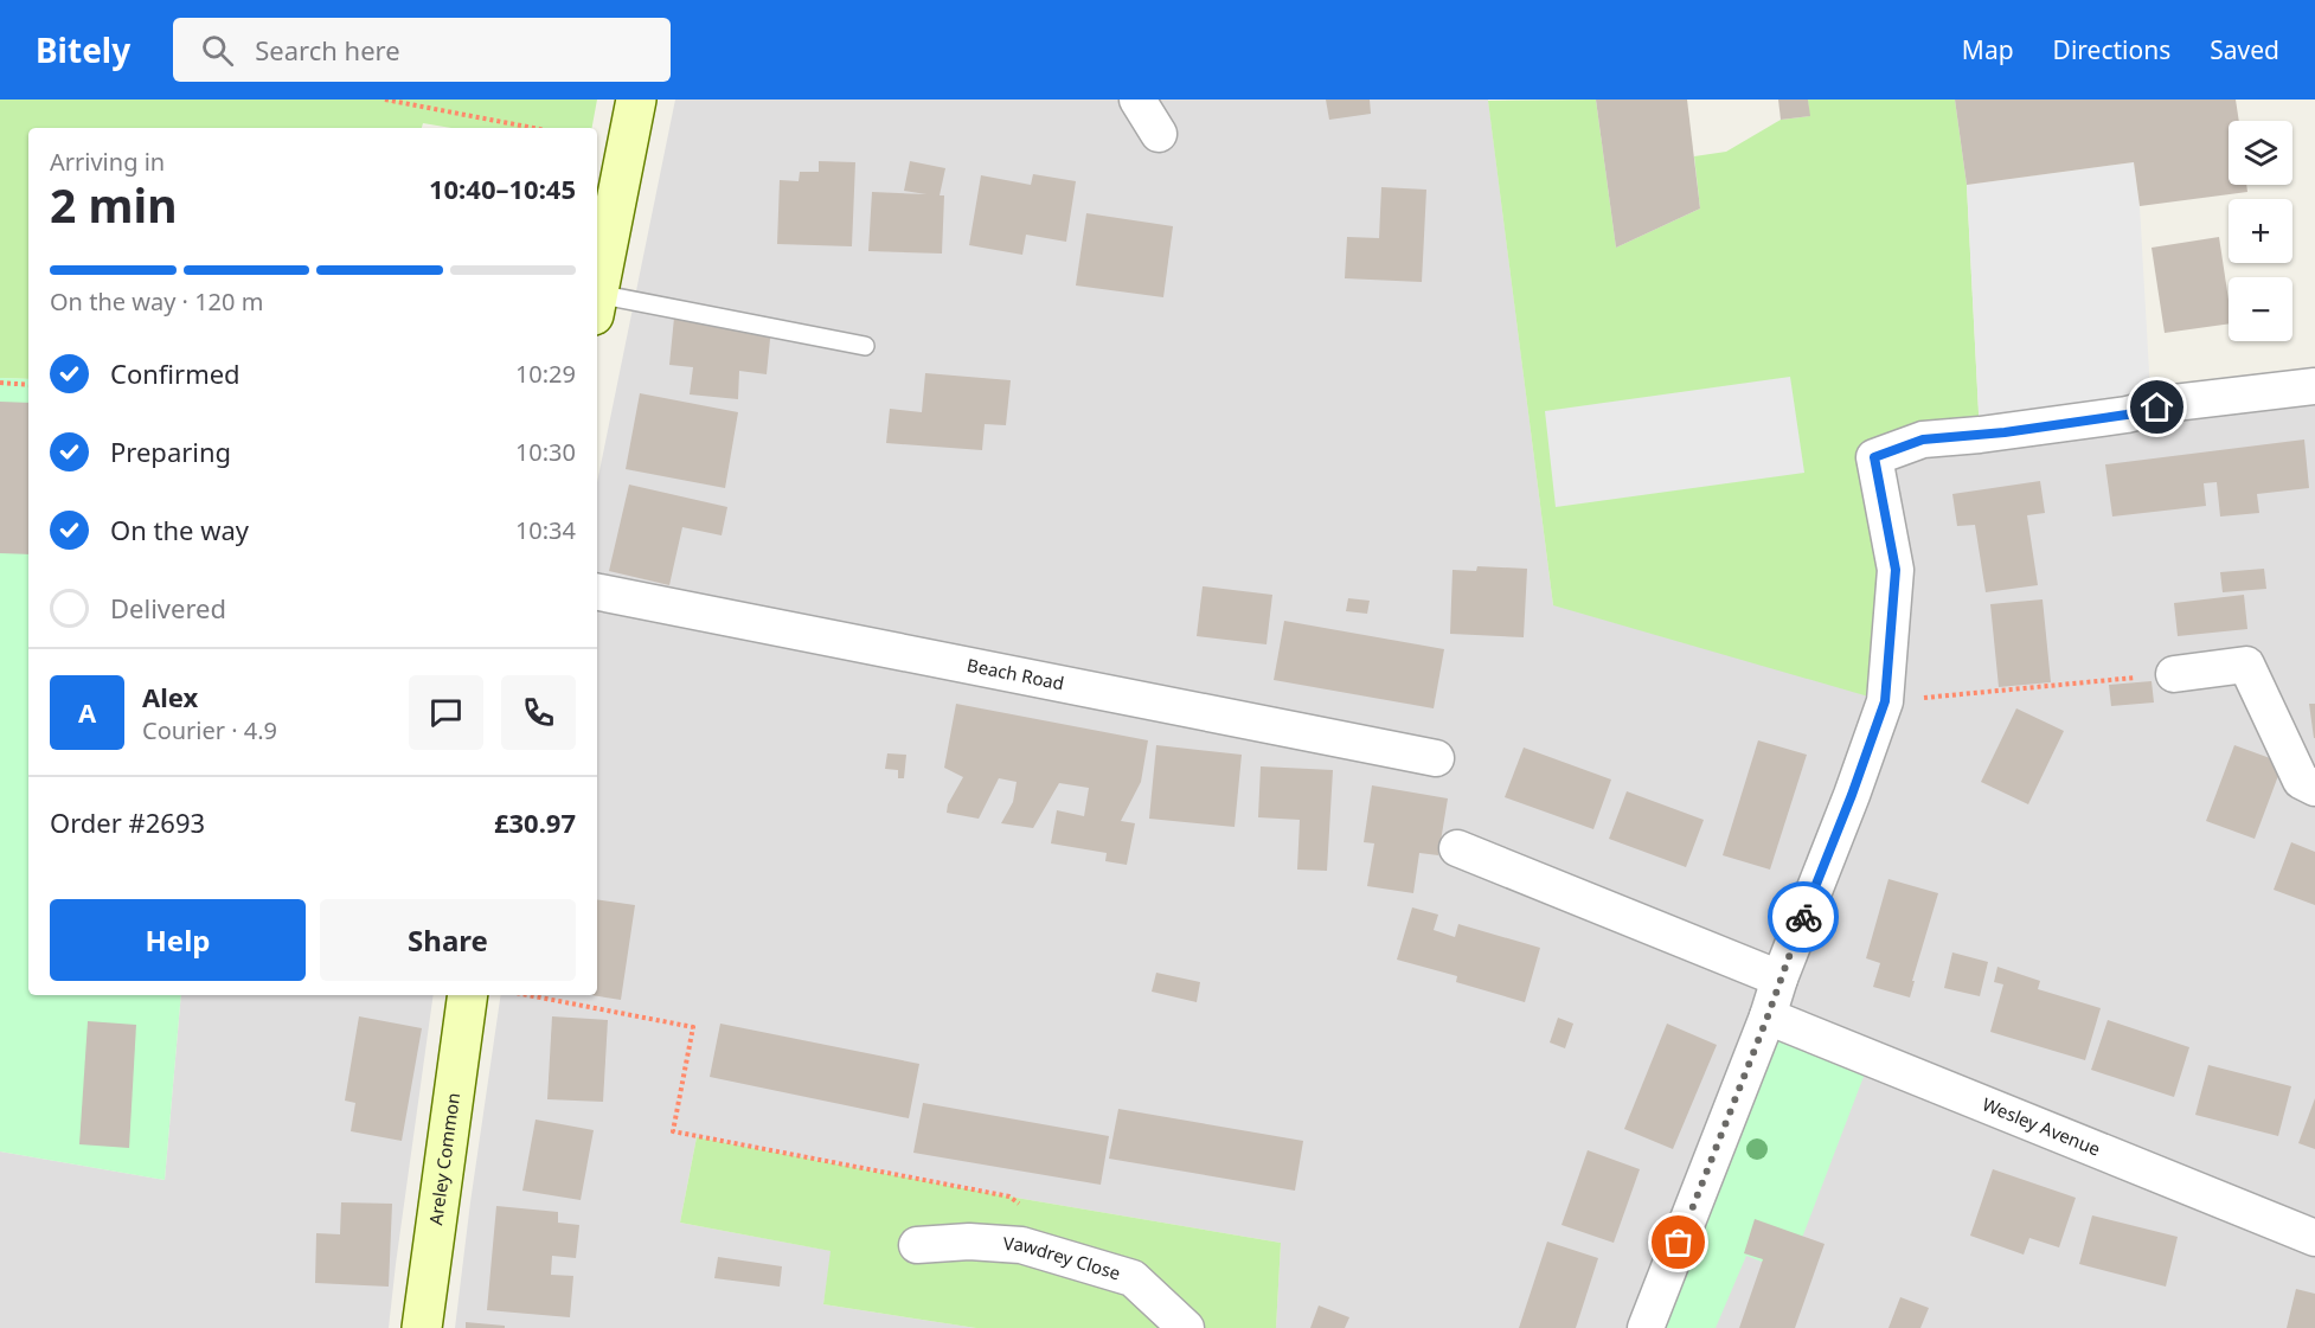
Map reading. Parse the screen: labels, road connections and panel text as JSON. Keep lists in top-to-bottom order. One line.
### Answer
{"streets":{"main road":["Areley Common"],"street":["Beach Road","Wesley Avenue","Vawdrey Close"]},"page":{"header":"Bitely","search":"Search here","nav":["Map","Directions","Saved"],"map_buttons":["+","−"],"heading":["2 min","Arriving in","10:40–10:45"],"panel":["Alex","Courier · 4.9","Order #2693","£30.97"],"bar":"On the way · 120 m","list":[["Confirmed","10:29"],["Preparing","10:30"],["On the way","10:34"],"Delivered"],"round":"A","buttons":["Help","Share"]}}
